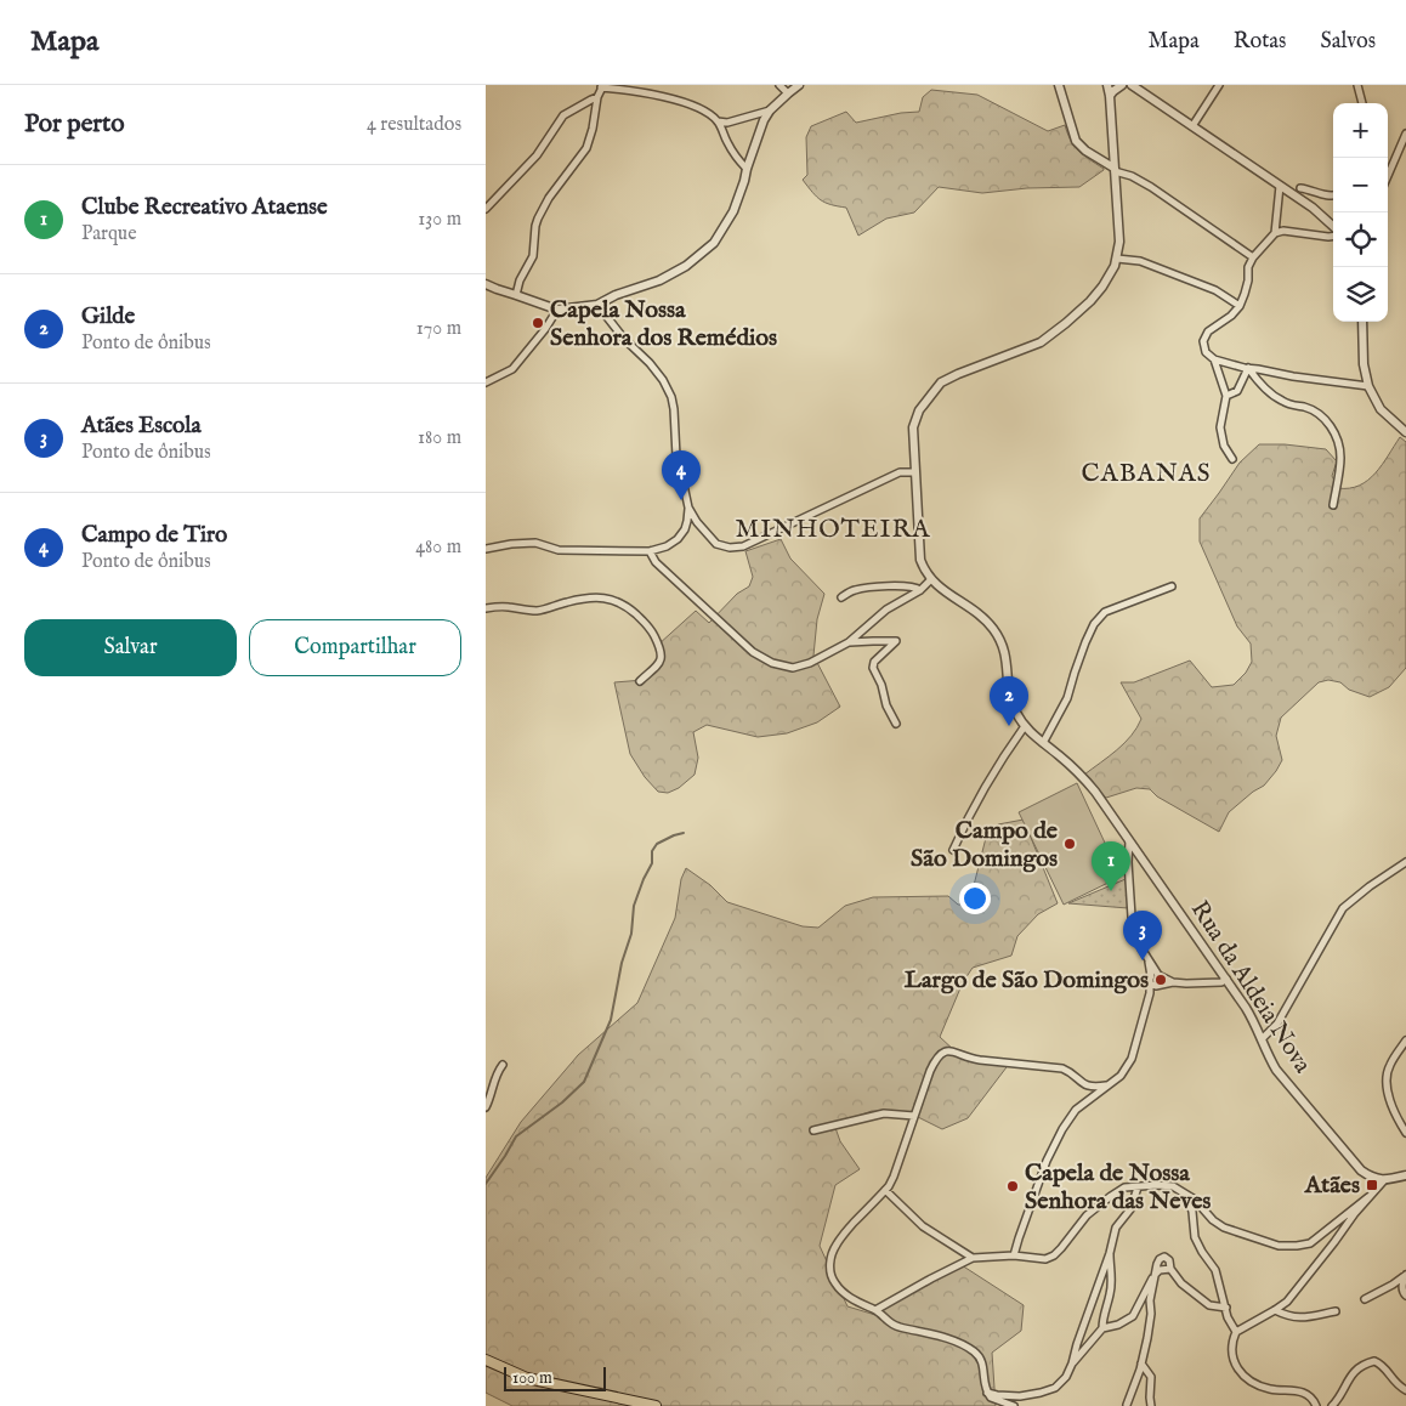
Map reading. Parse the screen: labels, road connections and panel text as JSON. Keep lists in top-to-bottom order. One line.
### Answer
{"streets":{"street":["Rua da Aldeia Nova"]},"districts":["CABANAS","MINHOTEIRA"],"places":{"other":["Capela Nossa Senhora dos Remédios","Campo de São Domingos","Largo de São Domingos","Capela de Nossa Senhora das Neves"],"transit":["Atães"]},"scale_bar":"100 m","page":{"header":"Mapa","nav":["Mapa","Rotas","Salvos"],"heading":["Por perto","4 resultados"],"map_buttons":["+","−"],"list":[{"mark":"1","name":"Clube Recreativo Ataense","note":"Parque","value":"130 m"},{"mark":"2","name":"Gilde","note":"Ponto de ônibus","value":"170 m"},{"mark":"3","name":"Atães Escola","note":"Ponto de ônibus","value":"180 m"},{"mark":"4","name":"Campo de Tiro","note":"Ponto de ônibus","value":"480 m"}],"pins":["4","2","1","3"],"buttons":["Salvar","Compartilhar"],"scale":"100 m"}}
